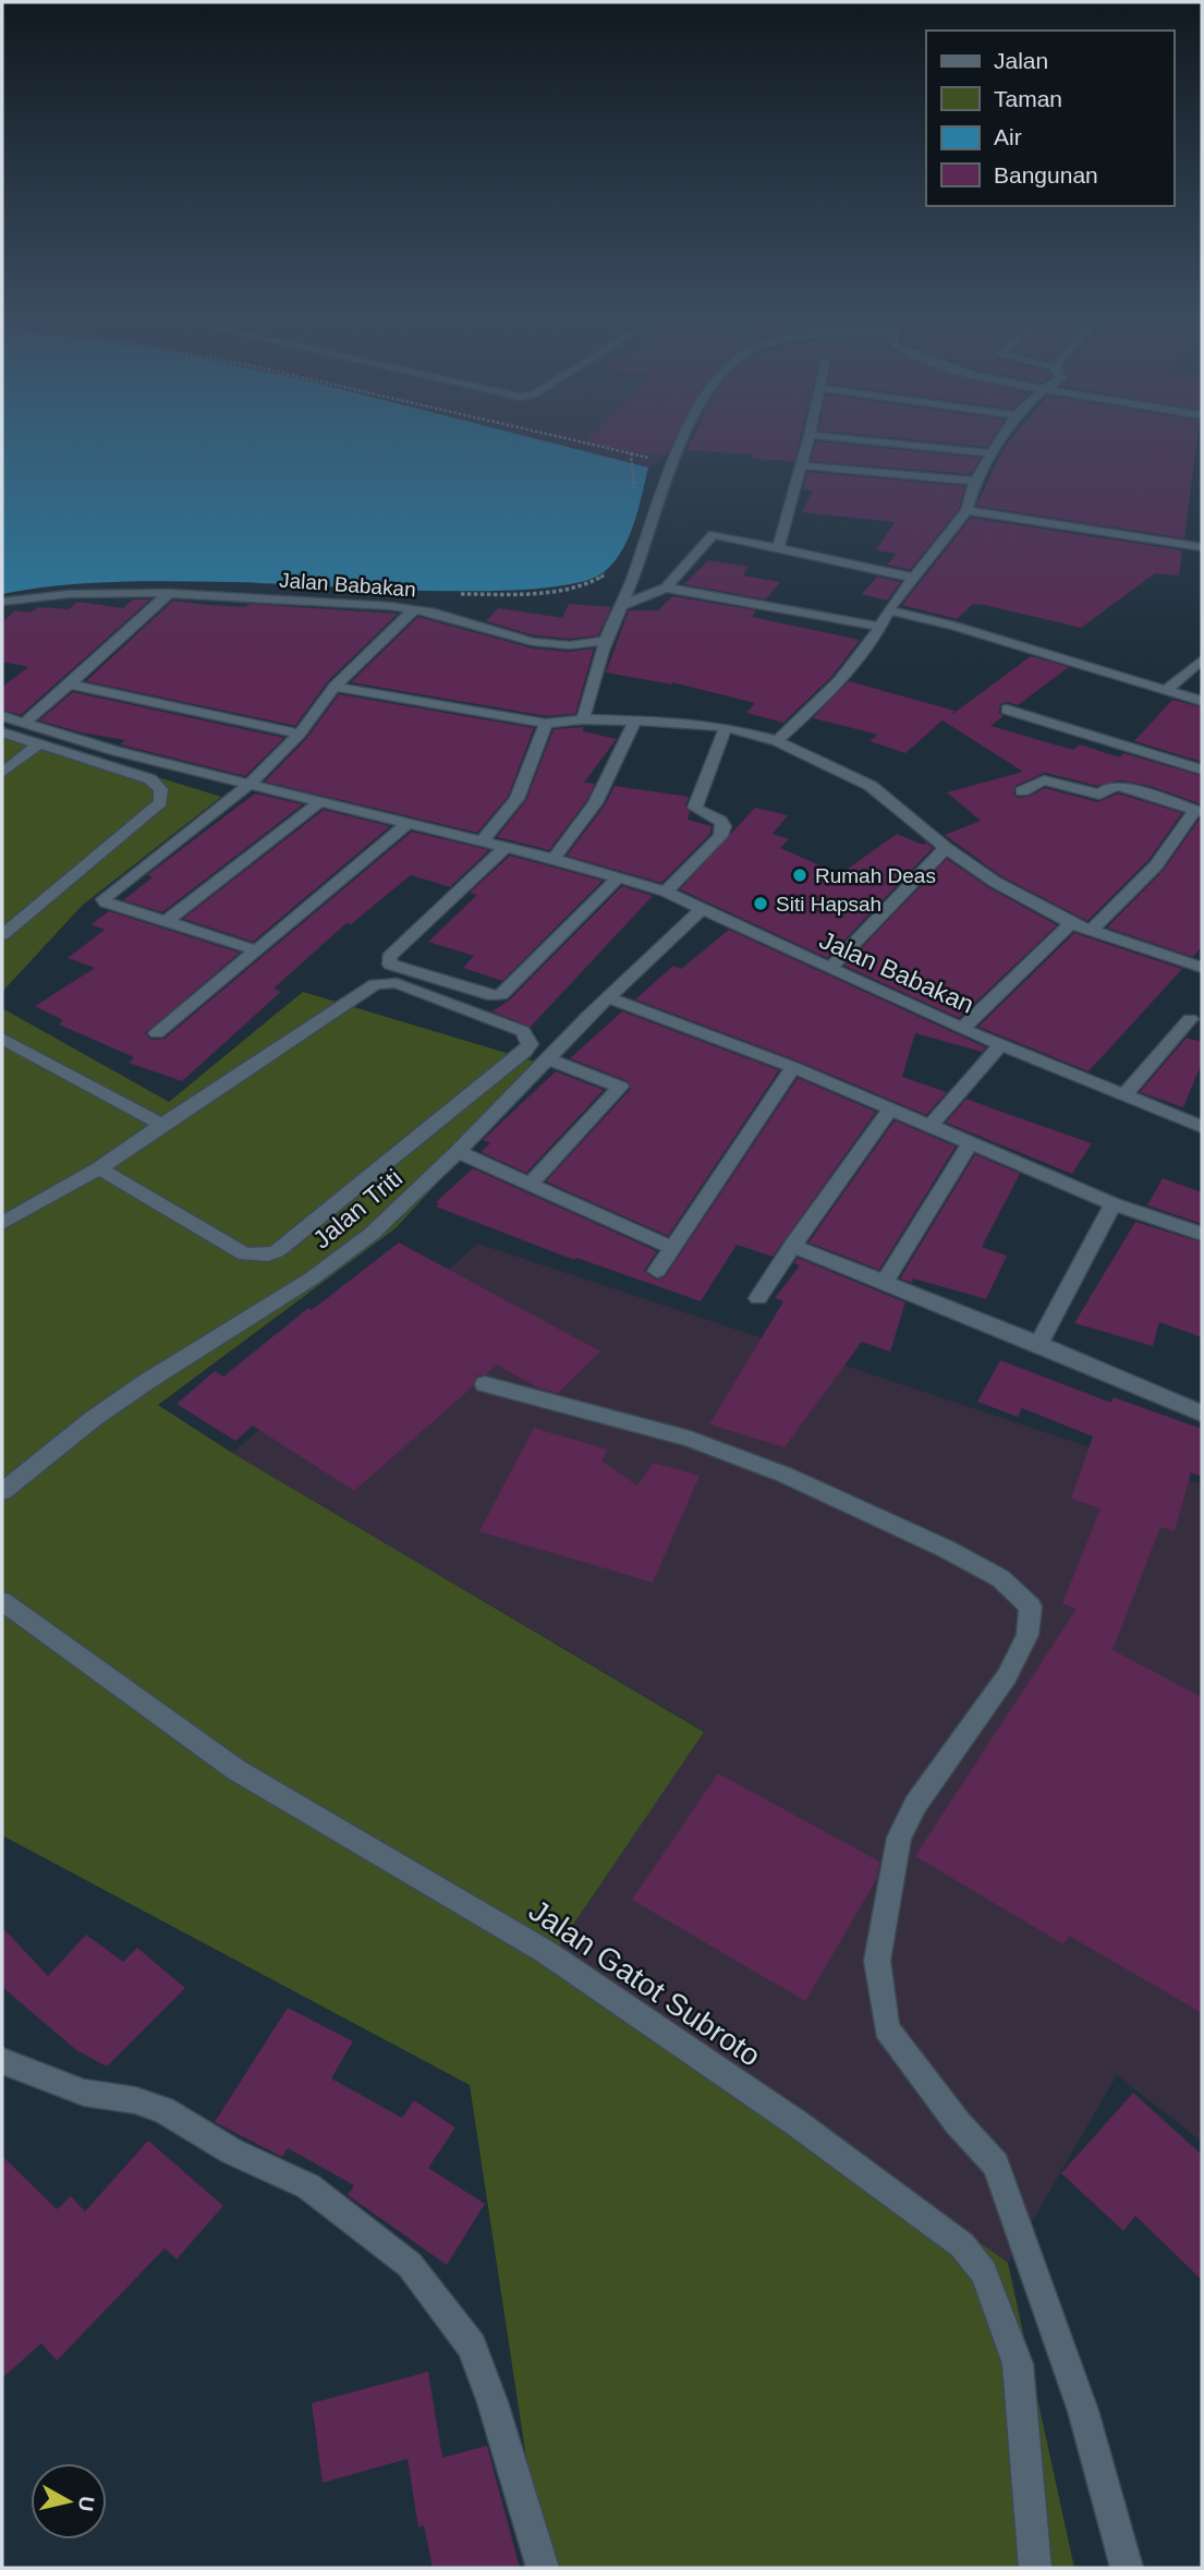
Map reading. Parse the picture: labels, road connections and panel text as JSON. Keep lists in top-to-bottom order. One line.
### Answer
{"streets":{"street":["Jalan Babakan","Jalan Triti","Jalan Gatot Subroto"]},"crossings":[["Jalan Babakan","Jalan Triti"]],"places":["Rumah Deas","Siti Hapsah"],"legend":["Jalan","Taman","Air","Bangunan"],"north":"right"}
